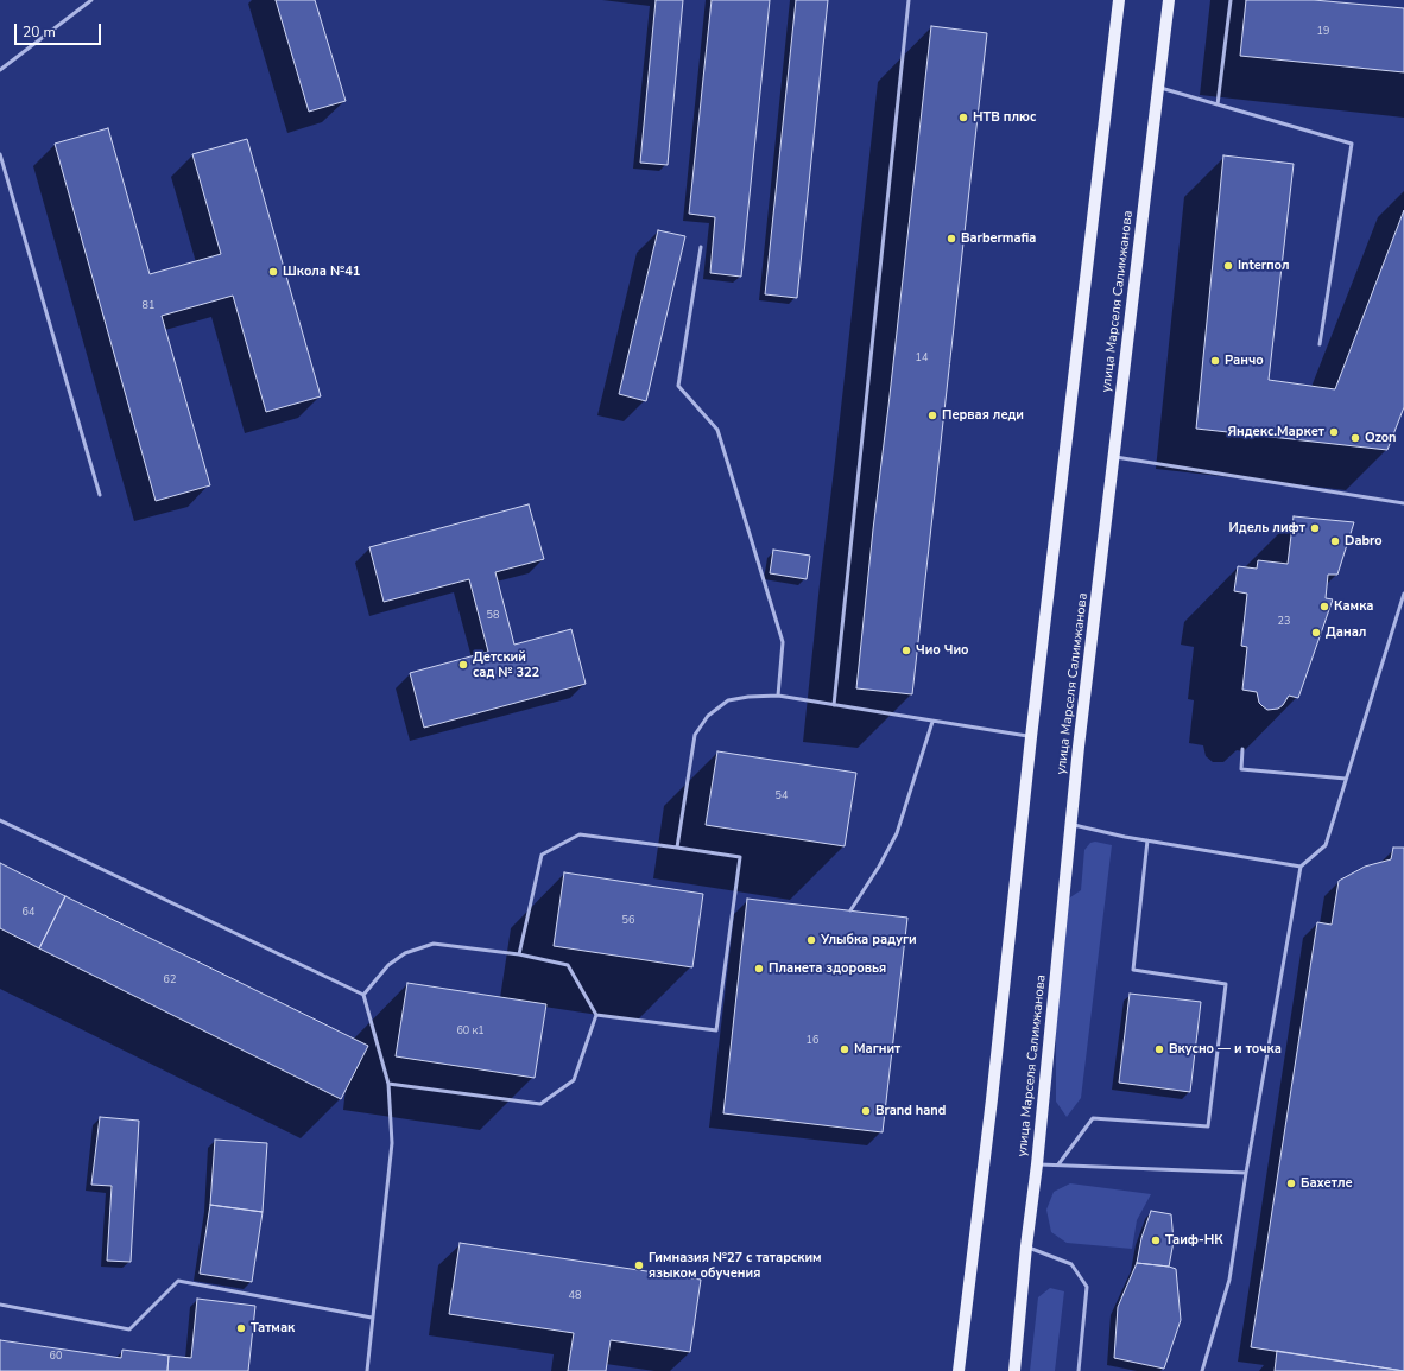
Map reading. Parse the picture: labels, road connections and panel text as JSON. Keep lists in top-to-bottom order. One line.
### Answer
{"streets":{"main road":["улица Марселя Салимжанова"]},"places":["НТВ плюс","Barbermafia","Interпол","Школа №41","Ранчо","Первая леди","Яндекс.Маркет","Ozon","Идель лифт","Dabro","Камка","Данал","Чио Чио","Детский сад № 322","Улыбка радуги","Планета здоровья","Магнит","Вкусно — и точка","Brand hand","Бахетле","Таиф-НК","Гимназия №27 с татарским языком обучения","Татмак"],"house_numbers":["19","81","14","58","23","54","64","56","62","60 к1","16","48","60"],"scale_bar":"20 m"}
